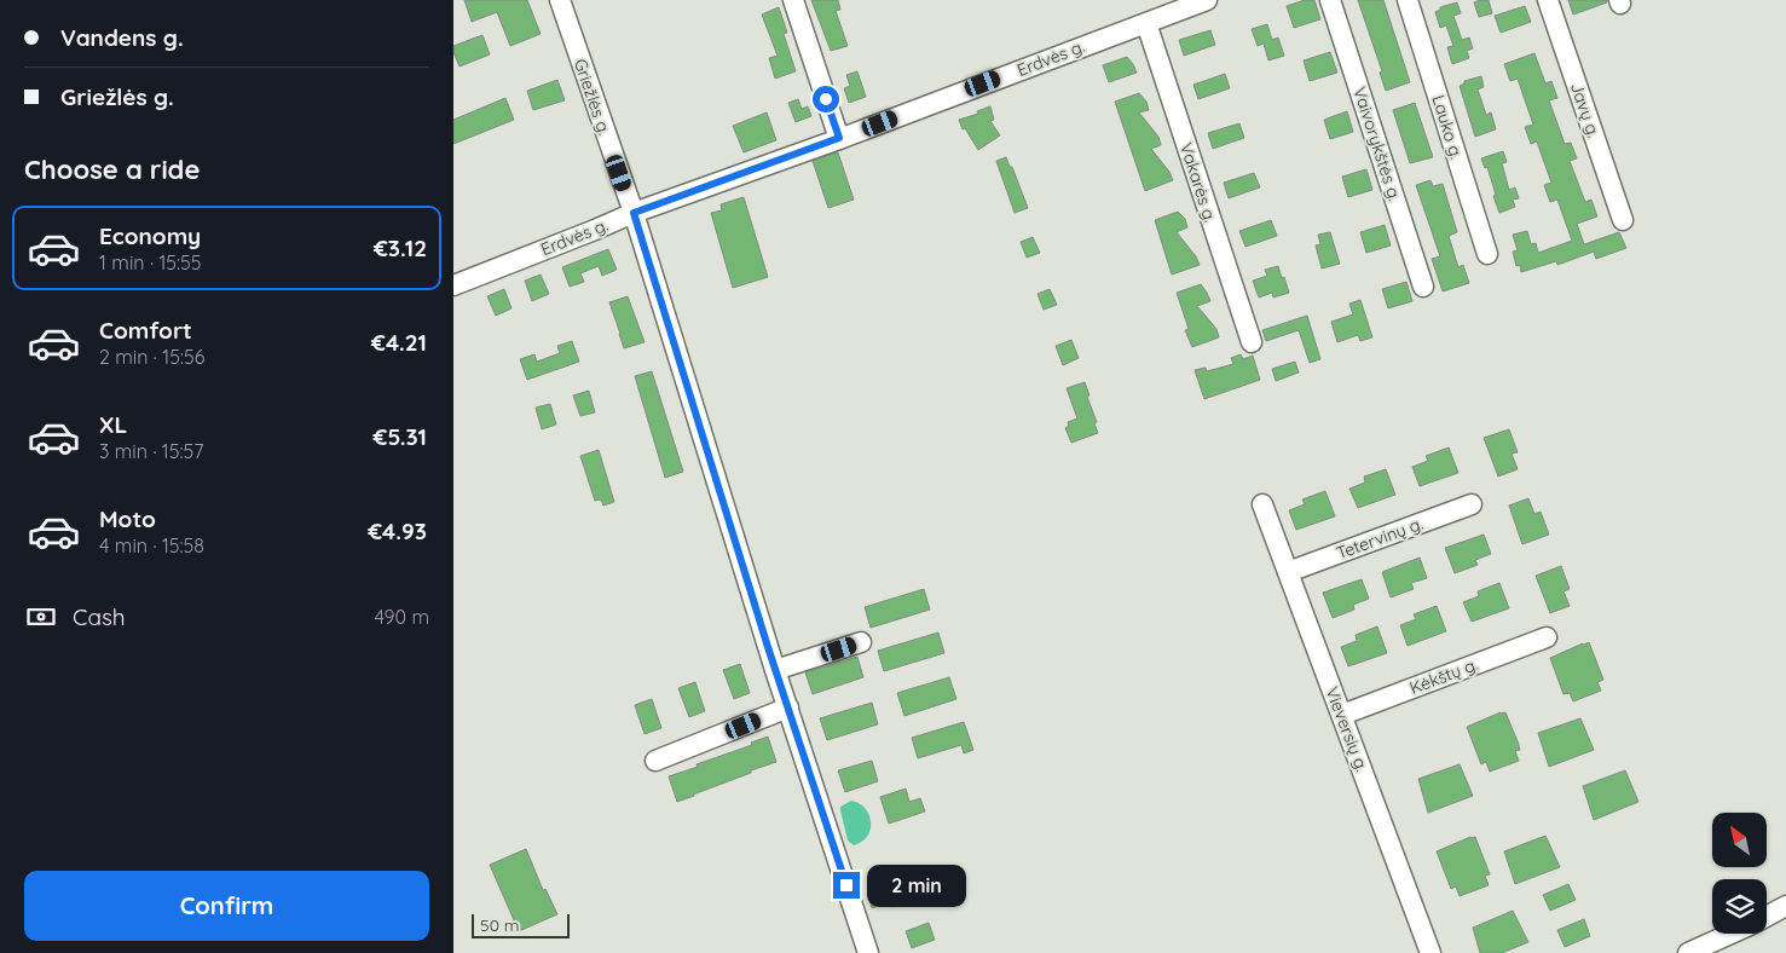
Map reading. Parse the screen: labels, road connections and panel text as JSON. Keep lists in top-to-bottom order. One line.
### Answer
{"streets":{"street":["Erdvės g.","Griežlės g.","Javų g.","Lauko g.","Vaivorykštės g.","Vakarės g.","Tetervinų g.","Kėkštų g.","Vieversių g."]},"crossings":[["Erdvės g.","Griežlės g."],["Erdvės g.","Vakarės g."],["Tetervinų g.","Vieversių g."],["Kėkštų g.","Vieversių g."]],"scale_bar":"50 m","north":"top left","page":{"banner":["Vandens g.","Griežlės g."],"heading":"Choose a ride","list":[{"name":"Economy","note":"1 min · 15:55","value":"€3.12"},{"name":"Comfort","note":"2 min · 15:56","value":"€4.21"},{"name":"XL","note":"3 min · 15:57","value":"€5.31"},{"name":"Moto","note":"4 min · 15:58","value":"€4.93"}],"pay":["Cash","490 m"],"buttons":"Confirm","bubble":"2 min","scale":"50 m"}}
